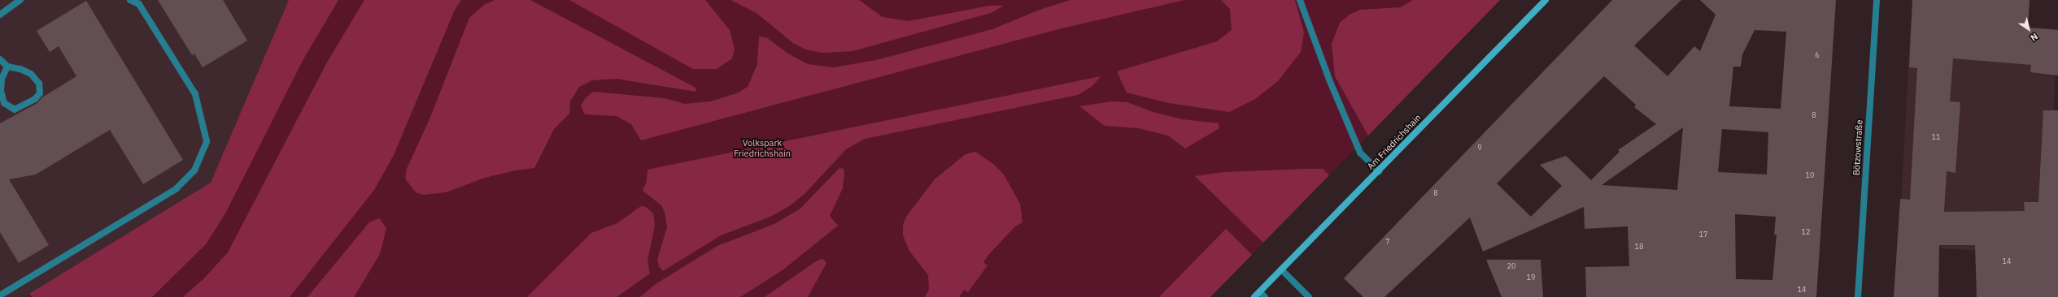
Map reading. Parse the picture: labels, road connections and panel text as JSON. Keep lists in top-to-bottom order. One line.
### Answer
{"streets":{"street":["Am Friedrichshain","Bötzowstraße"]},"parks":["Volkspark Friedrichshain"],"house_numbers":["6","8","11","9","10","8","12","17","7","18","14","20","19","14"],"north":"bottom right"}
